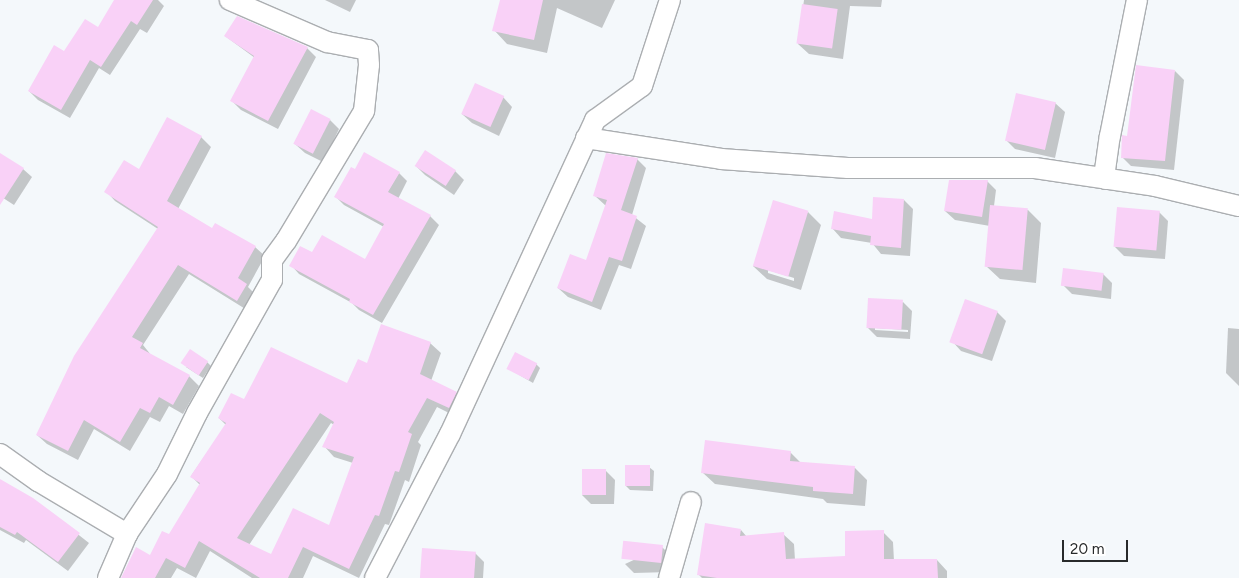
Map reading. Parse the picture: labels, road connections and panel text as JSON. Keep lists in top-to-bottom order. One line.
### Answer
{"scale_bar":"20 m"}
